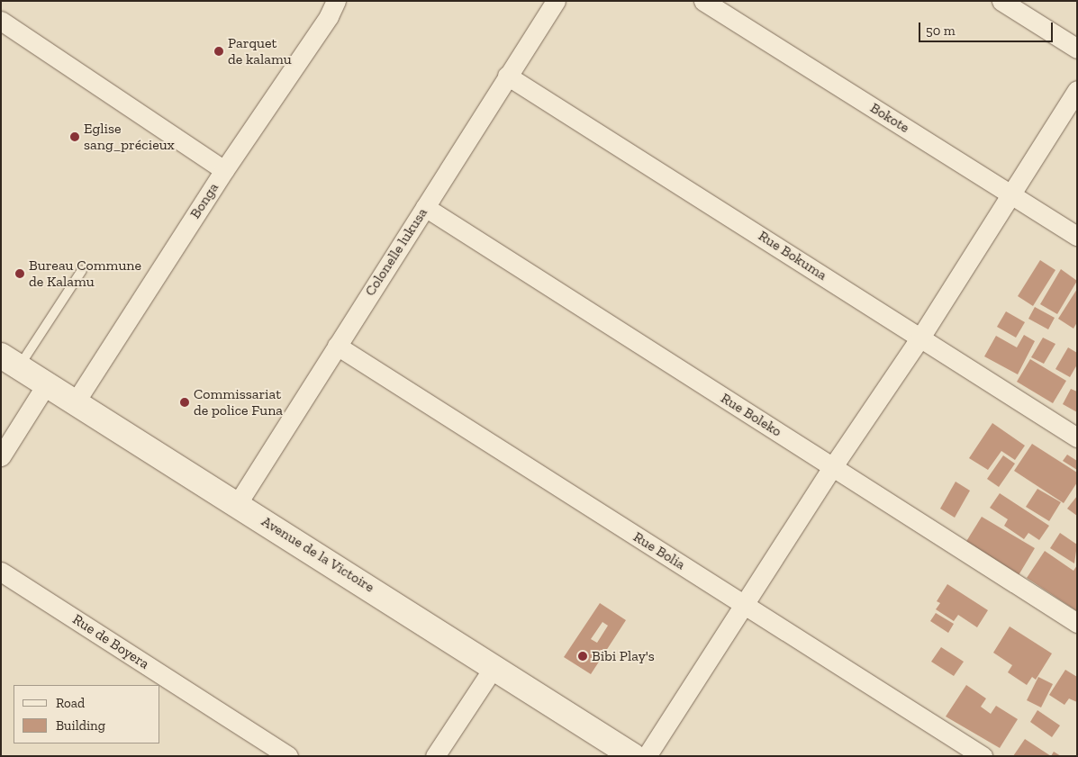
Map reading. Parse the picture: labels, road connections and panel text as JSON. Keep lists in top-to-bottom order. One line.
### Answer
{"streets":{"main road":["Avenue de la Victoire"],"street":["Bokote","Bonga","Colonelle lukusa","Rue Bokuma","Rue Boleko","Rue Bolia","Rue de Boyera"]},"crossings":[["Bonga","Avenue de la Victoire"],["Colonelle lukusa","Rue Bokuma"],["Colonelle lukusa","Rue Boleko"],["Colonelle lukusa","Rue Bolia"],["Colonelle lukusa","Avenue de la Victoire"]],"places":["Parquet de kalamu","Eglise sang_précieux","Bureau Commune de Kalamu","Commissariat de police Funa","Bibi Play's"],"legend":["Road","Building"],"scale_bar":"50 m"}
